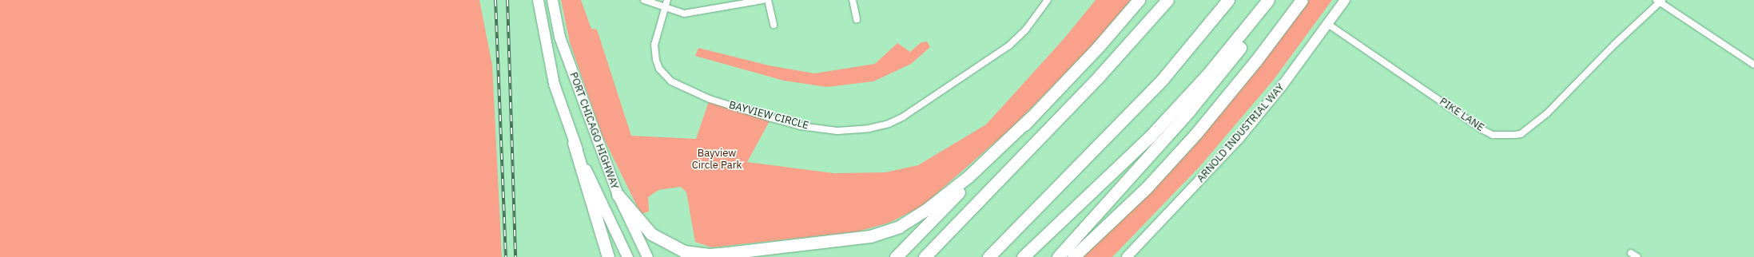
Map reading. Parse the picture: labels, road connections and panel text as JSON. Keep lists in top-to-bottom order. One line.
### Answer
{"streets":{"main road":["PORT CHICAGO HIGHWAY"],"street":["PIKE LANE","BAYVIEW CIRCLE","ARNOLD INDUSTRIAL WAY"]},"crossings":[["PIKE LANE","ARNOLD INDUSTRIAL WAY"]],"parks":["Bayview Circle Park"]}
